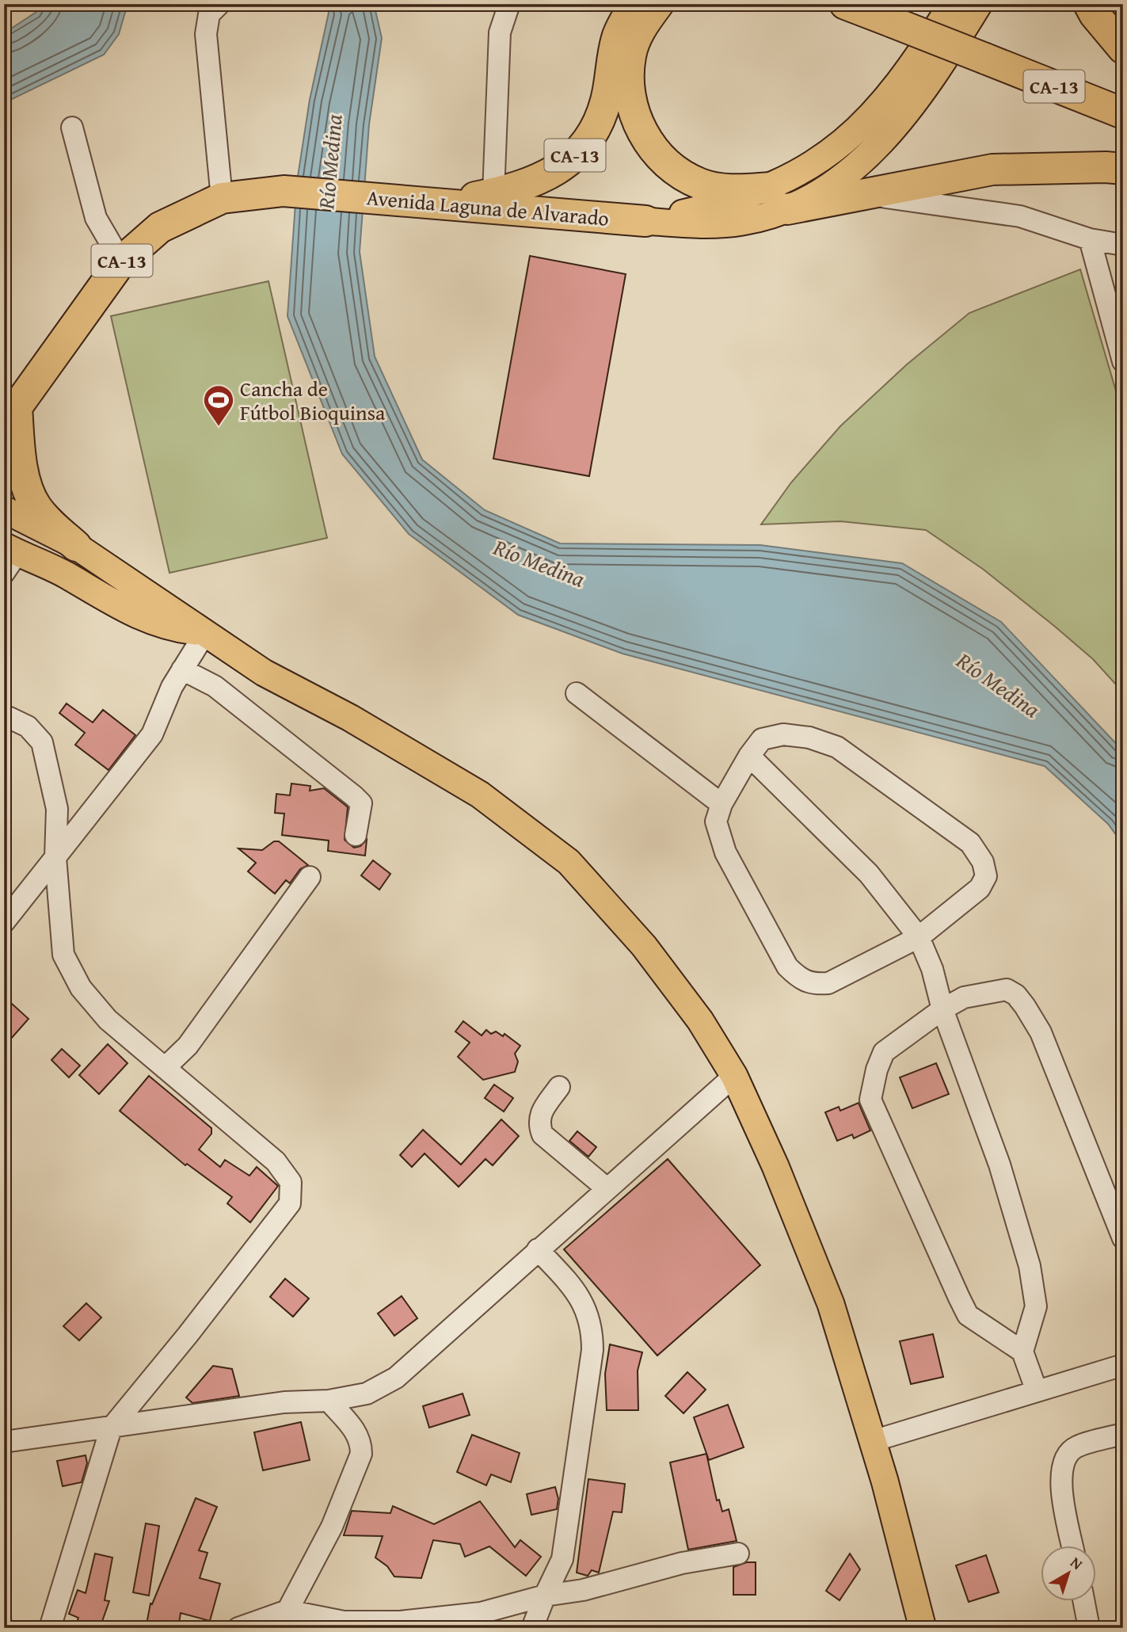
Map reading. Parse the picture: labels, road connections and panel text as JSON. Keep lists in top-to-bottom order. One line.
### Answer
{"streets":{"highway":["CA-13","Avenida Laguna de Alvarado"]},"crossings":[["CA-13","Avenida Laguna de Alvarado"]],"water":["Río Medina"],"places":{"sports":["Cancha de Fútbol Bioquinsa"]},"north":"top right"}
